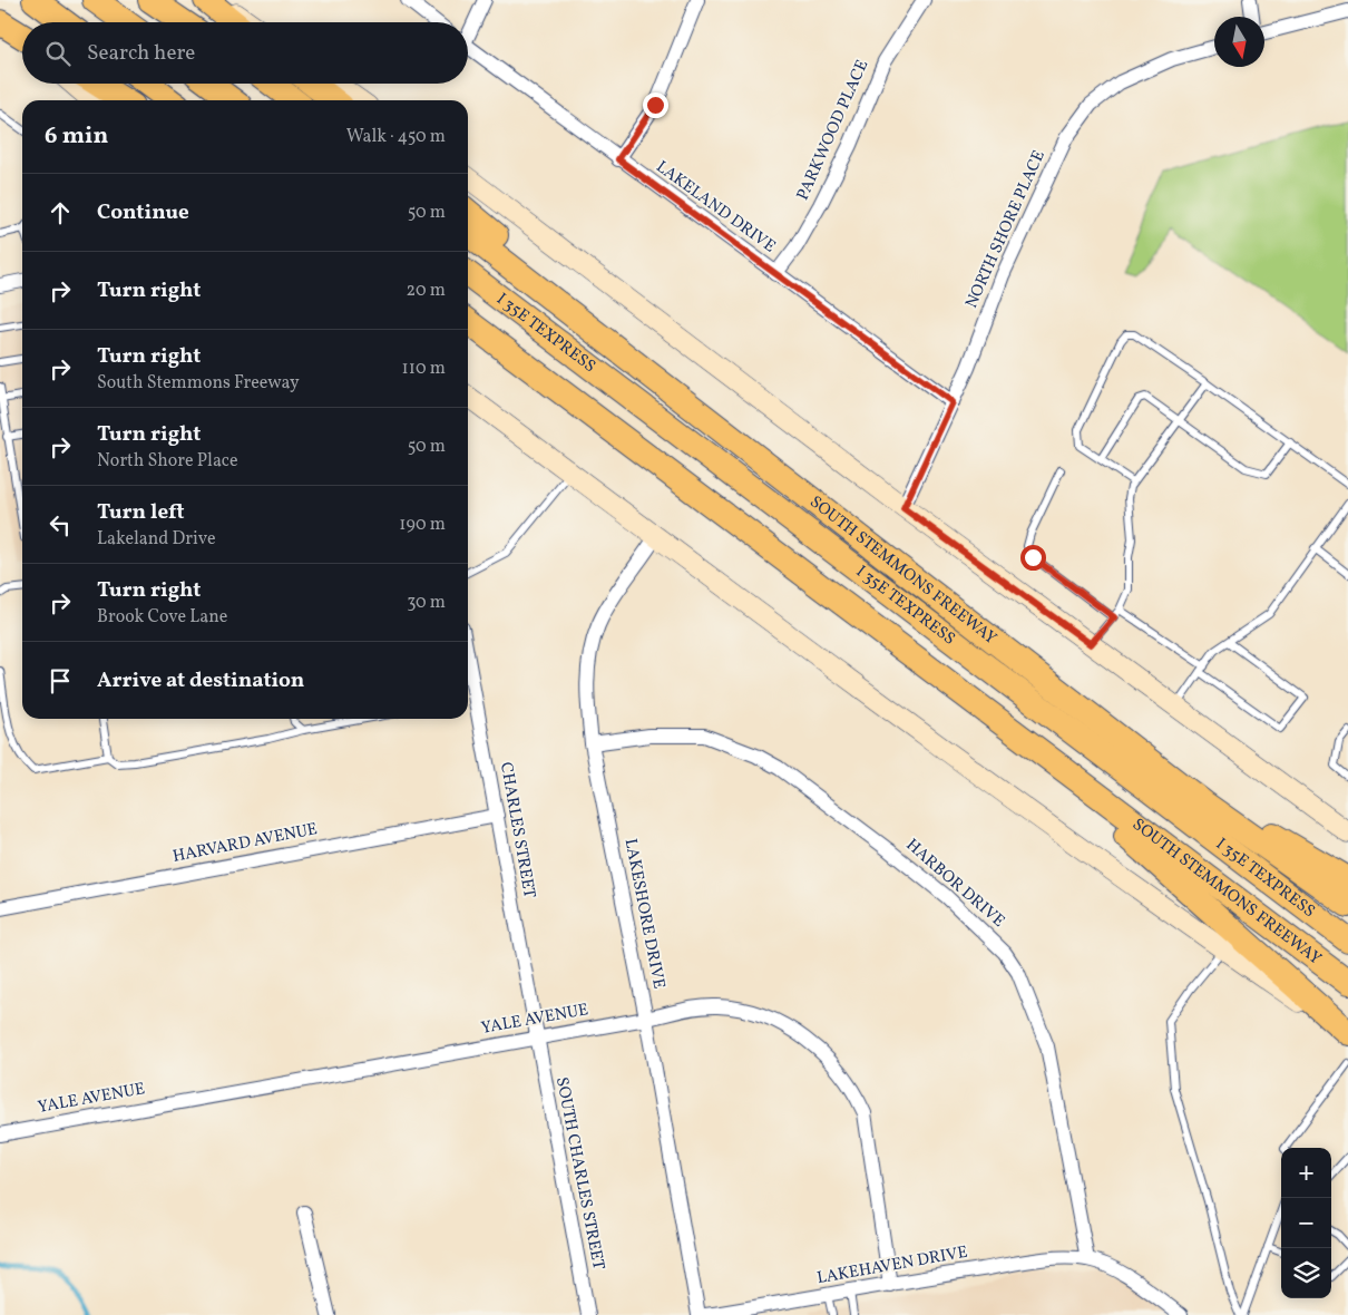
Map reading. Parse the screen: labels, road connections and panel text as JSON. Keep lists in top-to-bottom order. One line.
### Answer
{"streets":{"highway":["I 35E TEXPRESS","SOUTH STEMMONS FREEWAY"],"street":["PARKWOOD PLACE","LAKELAND DRIVE","NORTH SHORE PLACE","CHARLES STREET","HARVARD AVENUE","HARBOR DRIVE","LAKESHORE DRIVE","YALE AVENUE","SOUTH CHARLES STREET","LAKEHAVEN DRIVE"]},"crossings":[["PARKWOOD PLACE","LAKELAND DRIVE"],["LAKELAND DRIVE","NORTH SHORE PLACE"],["CHARLES STREET","HARVARD AVENUE"],["CHARLES STREET","YALE AVENUE"],["CHARLES STREET","SOUTH CHARLES STREET"],["HARBOR DRIVE","LAKESHORE DRIVE"],["HARBOR DRIVE","LAKEHAVEN DRIVE"],["LAKESHORE DRIVE","YALE AVENUE"],["YALE AVENUE","SOUTH CHARLES STREET"],["YALE AVENUE","LAKEHAVEN DRIVE"]],"north":"bottom","page":{"search":"Search here","heading":["6 min","Walk · 450 m"],"list":[["Continue","50 m"],["Turn right","20 m"],["Turn right","South Stemmons Freeway","110 m"],["Turn right","North Shore Place","50 m"],["Turn left","Lakeland Drive","190 m"],["Turn right","Brook Cove Lane","30 m"],"Arrive at destination"],"map_buttons":["+","−"]}}
